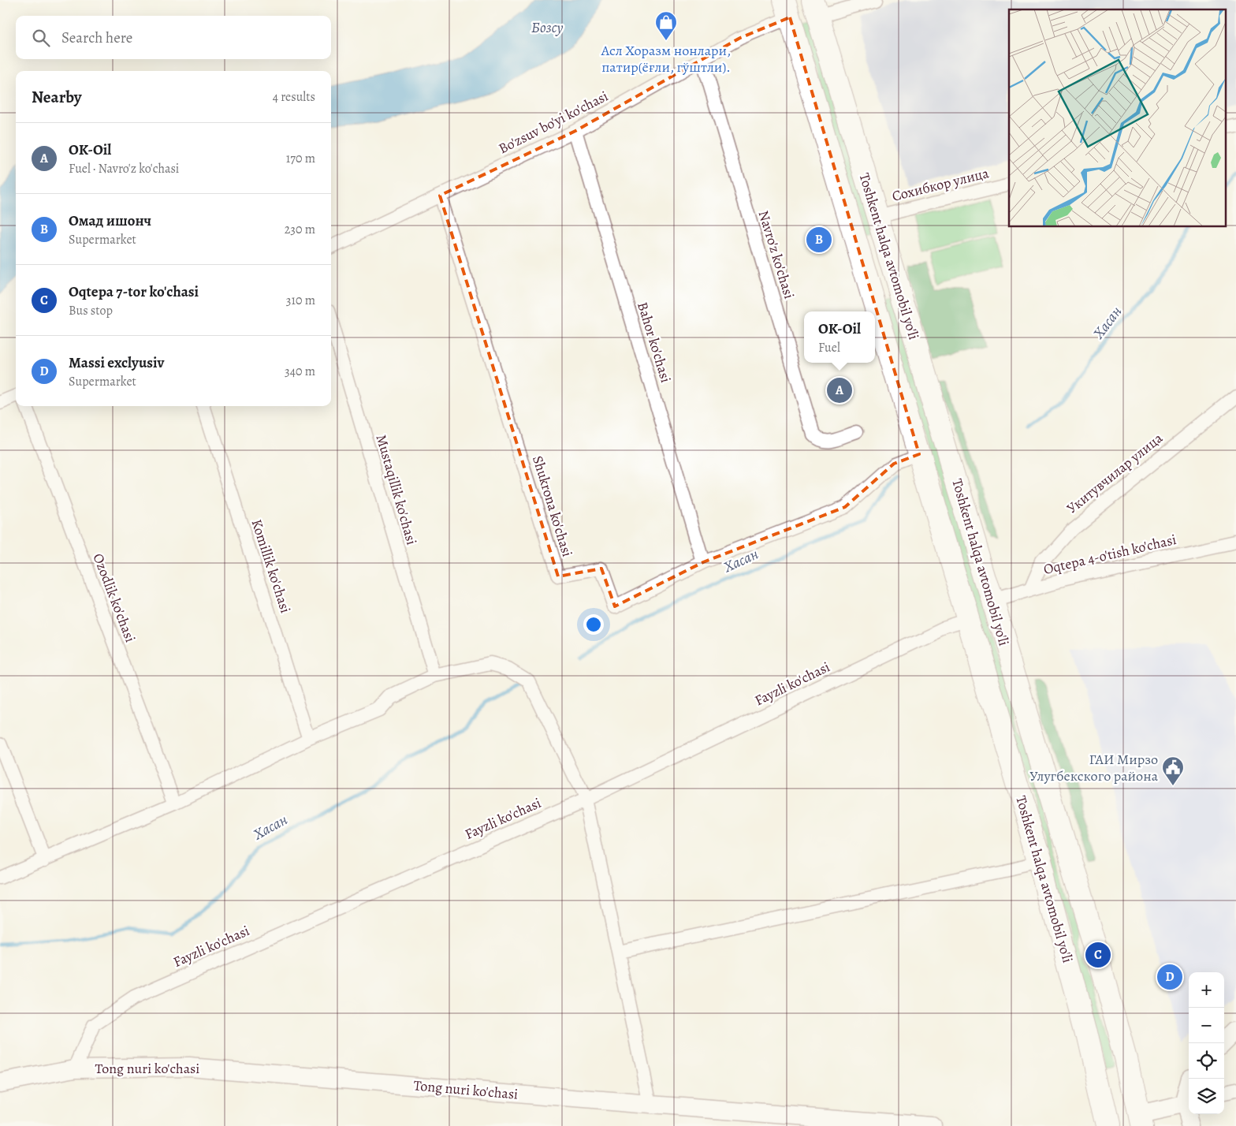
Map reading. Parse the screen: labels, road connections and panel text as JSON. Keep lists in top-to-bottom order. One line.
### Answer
{"streets":{"highway":["Toshkent halqa avtomobil yo'li"],"street":["Bo'zsuv bo'yi ko'chasi","Сохибкор улица","Navro'z ko'chasi","Bahor ko'chasi","Укитувчилар улица","Mustaqillik ko'chasi","Shukrona ko'chasi","Oqtepa 4-o'tish ko'chasi","Komillik ko'chasi","Ozodlik ko'chasi","Fayzli ko'chasi","Tong nuri ko'chasi"]},"crossings":[["Bo'zsuv bo'yi ko'chasi","Navro'z ko'chasi"],["Bo'zsuv bo'yi ko'chasi","Toshkent halqa avtomobil yo'li"],["Bo'zsuv bo'yi ko'chasi","Bahor ko'chasi"],["Bo'zsuv bo'yi ko'chasi","Shukrona ko'chasi"],["Сохибкор улица","Toshkent halqa avtomobil yo'li"],["Toshkent halqa avtomobil yo'li","Shukrona ko'chasi"],["Toshkent halqa avtomobil yo'li","Oqtepa 4-o'tish ko'chasi"],["Toshkent halqa avtomobil yo'li","Fayzli ko'chasi"],["Bahor ko'chasi","Shukrona ko'chasi"],["Укитувчилар улица","Oqtepa 4-o'tish ko'chasi"],["Fayzli ko'chasi","Tong nuri ko'chasi"]],"water":["Бозсу","Хасан"],"places":{"shop":["Асл Хоразм нонлари, патир(ёғли, гўштли)."],"public building":["ГАИ Мирзо Улугбекского района"]},"page":{"search":"Search here","heading":["Nearby","4 results"],"list":[{"mark":"A","name":"OK-Oil","note":"Fuel · Navro'z ko'chasi","value":"170 m"},{"mark":"B","name":"Омад ишонч","note":"Supermarket","value":"230 m"},{"mark":"C","name":"Oqtepa 7-tor ko'chasi","note":"Bus stop","value":"310 m"},{"mark":"D","name":"Massi exclyusiv","note":"Supermarket","value":"340 m"}],"pins":["B","A","C","D"],"popup":["OK-Oil","Fuel"],"map_buttons":["+","−"]}}
